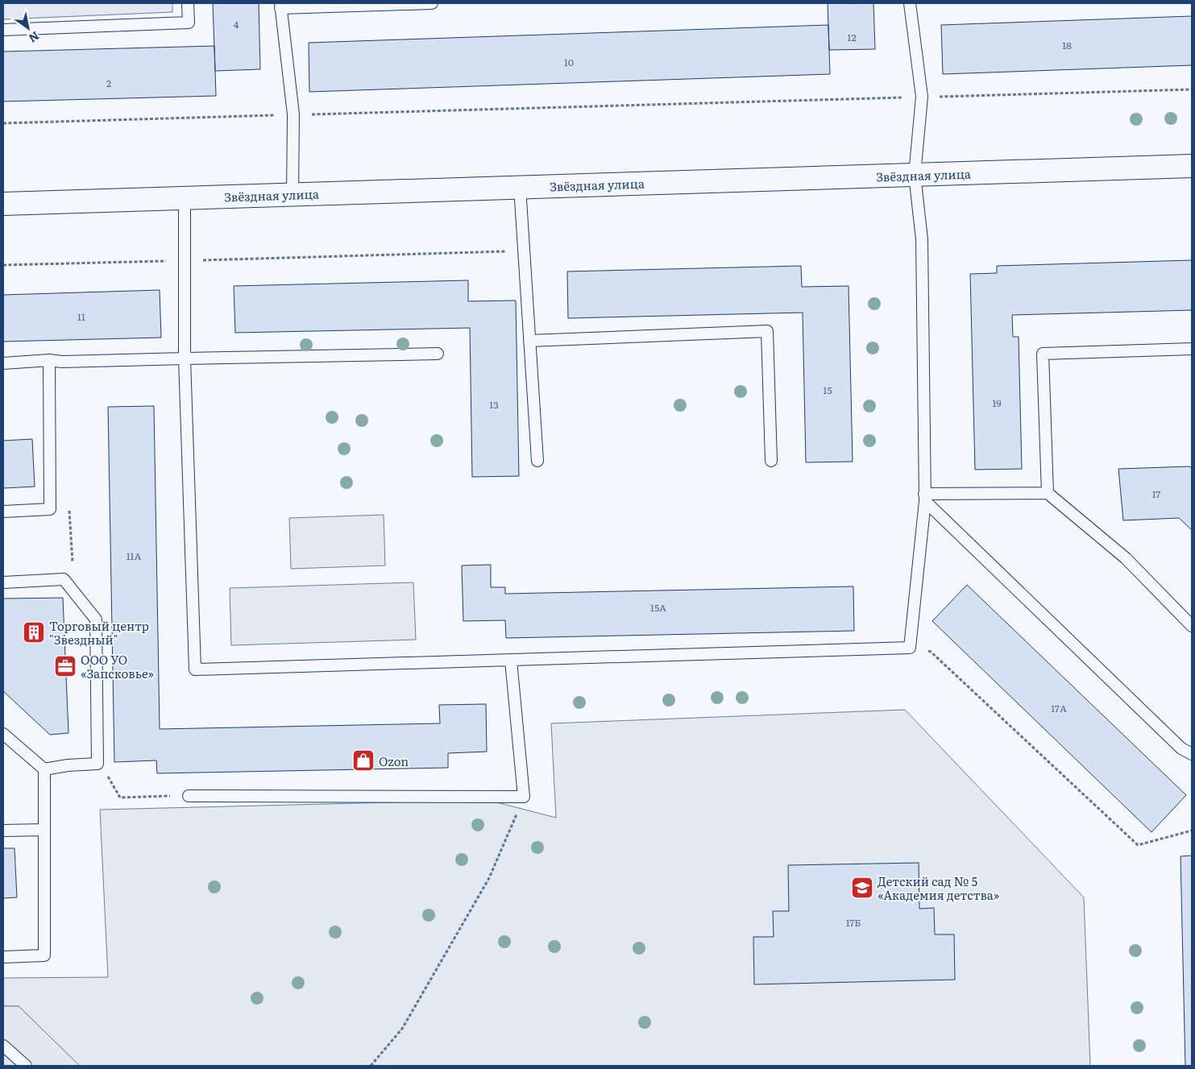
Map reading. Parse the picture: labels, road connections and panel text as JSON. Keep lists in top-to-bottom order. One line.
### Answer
{"streets":{"street":["Звёздная улица"]},"places":{"building":["Торговый центр \"Звездный\""],"office":["ООО УО «Запсковье»"],"shop":["Ozon"],"school or university":["Детский сад № 5 «Академия детства»"]},"house_numbers":["4","12","18","10","2","11","15","19","13","17","11А","15А","17А","17Б"],"north":"bottom right"}
